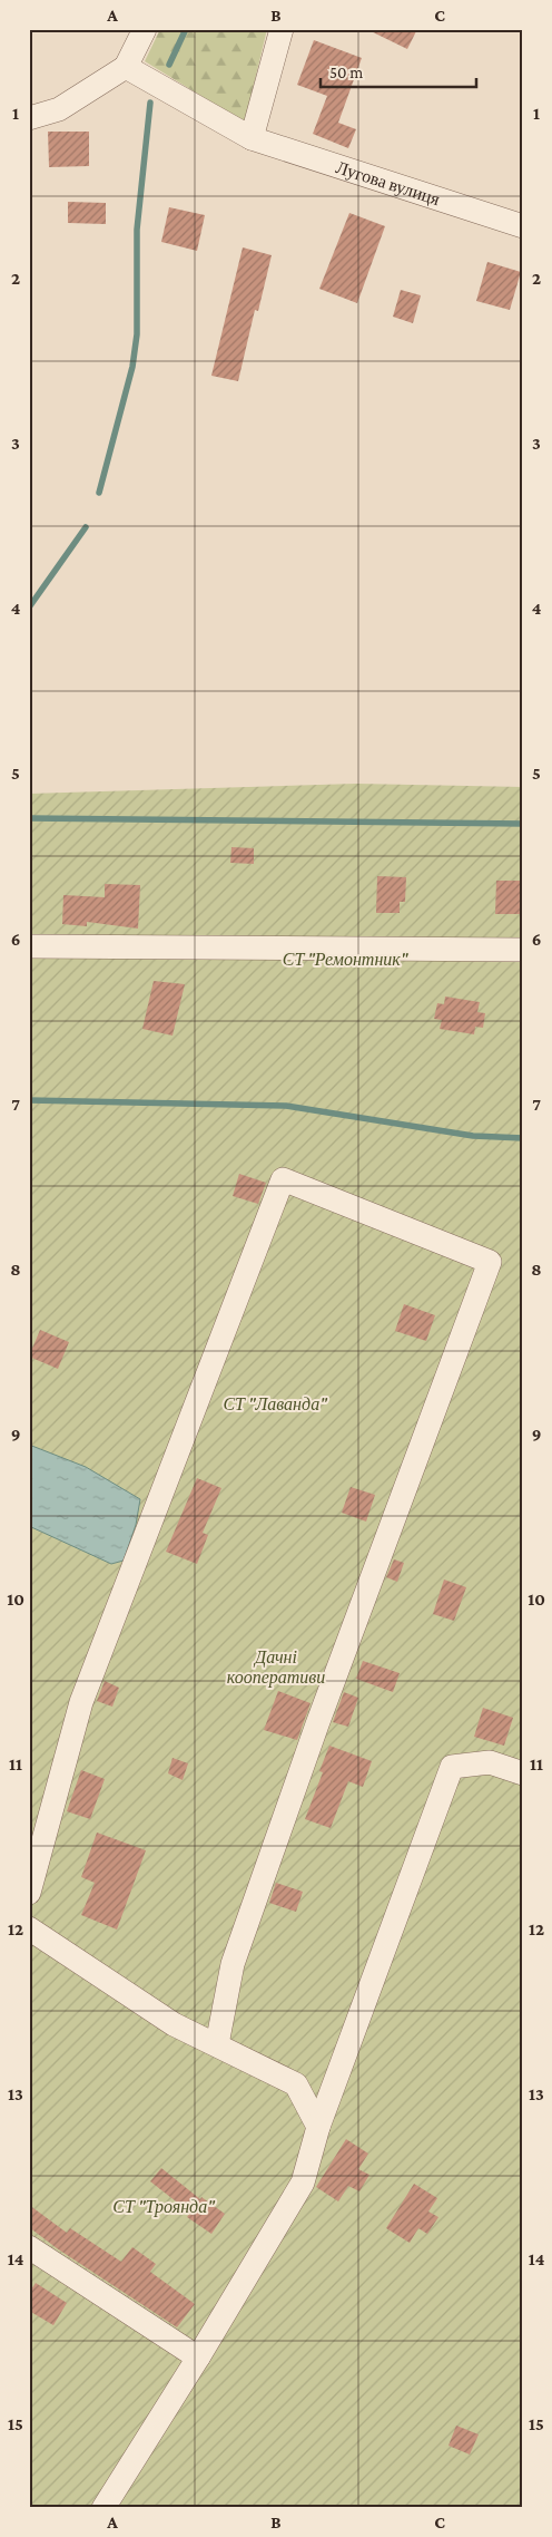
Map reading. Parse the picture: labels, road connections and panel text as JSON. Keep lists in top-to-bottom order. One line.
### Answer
{"streets":{"street":["Лугова вулиця"]},"parks":["СТ \"Ремонтник\"","СТ \"Лаванда\"","Дачні кооперативи","СТ \"Троянда\""],"scale_bar":"50 m","grid":{"columns":["A","B","C"],"rows":["1","2","3","4","5","6","7","8","9","10","11","12","13","14","15"]}}
